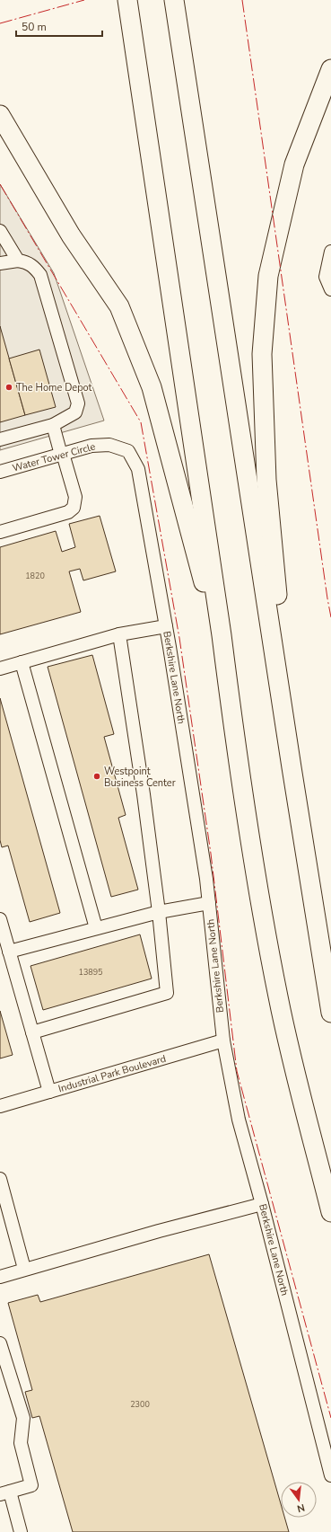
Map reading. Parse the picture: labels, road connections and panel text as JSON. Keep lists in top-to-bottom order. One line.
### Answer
{"streets":{"street":["Water Tower Circle","Berkshire Lane North","Industrial Park Boulevard"]},"crossings":[["Water Tower Circle","Berkshire Lane North"],["Berkshire Lane North","Industrial Park Boulevard"]],"places":["The Home Depot","Westpoint Business Center"],"house_numbers":["1820","13895","2300"],"scale_bar":"50 m","north":"bottom"}
